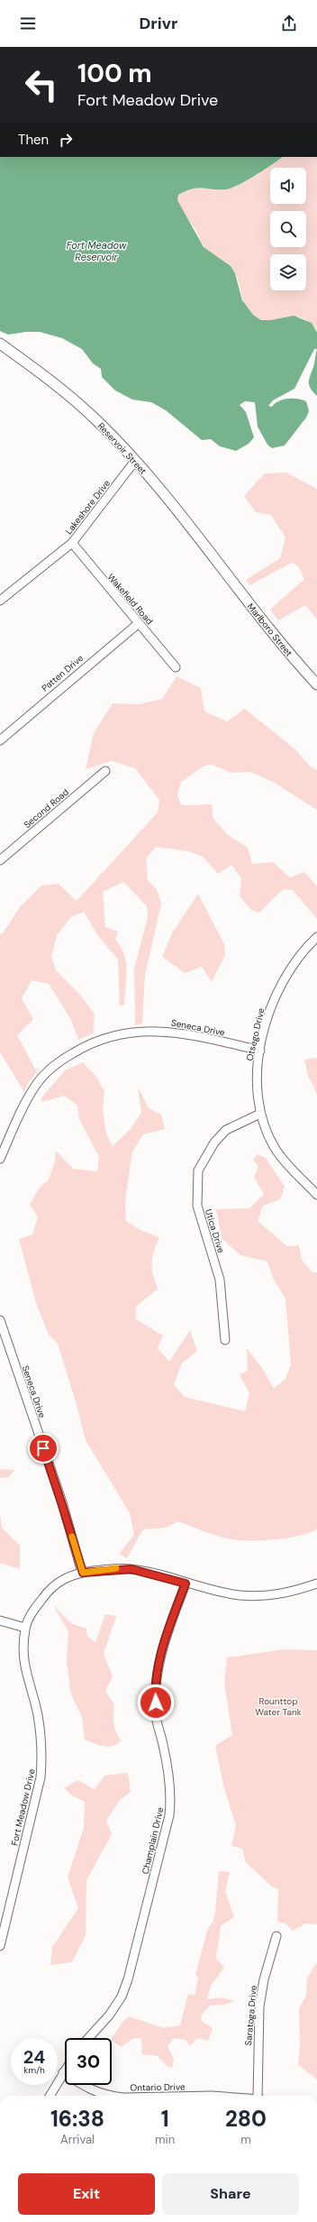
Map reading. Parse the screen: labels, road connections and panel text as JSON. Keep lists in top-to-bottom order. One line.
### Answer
{"streets":{"street":["Reservoir Street","Lakeshore Drive","Wakefield Road","Marlboro Street","Patten Drive","Second Road","Seneca Drive","Otsego Drive","Utica Drive","Fort Meadow Drive","Champlain Drive","Saratoga Drive","Ontario Drive"]},"crossings":[["Reservoir Street","Lakeshore Drive"],["Reservoir Street","Marlboro Street"],["Lakeshore Drive","Wakefield Road"],["Wakefield Road","Patten Drive"],["Seneca Drive","Otsego Drive"],["Seneca Drive","Fort Meadow Drive"],["Otsego Drive","Utica Drive"],["Fort Meadow Drive","Champlain Drive"]],"water":["Fort Meadow Reservoir"],"parks":["Rounttop Water Tank"],"page":{"header":"Drivr","turn":["100 m","Fort Meadow Drive"],"then":"Then","speed":"24 km/h","limit":"30","eta":["16:38","Arrival","1","min","280","m"],"buttons":["Exit","Share"]}}
